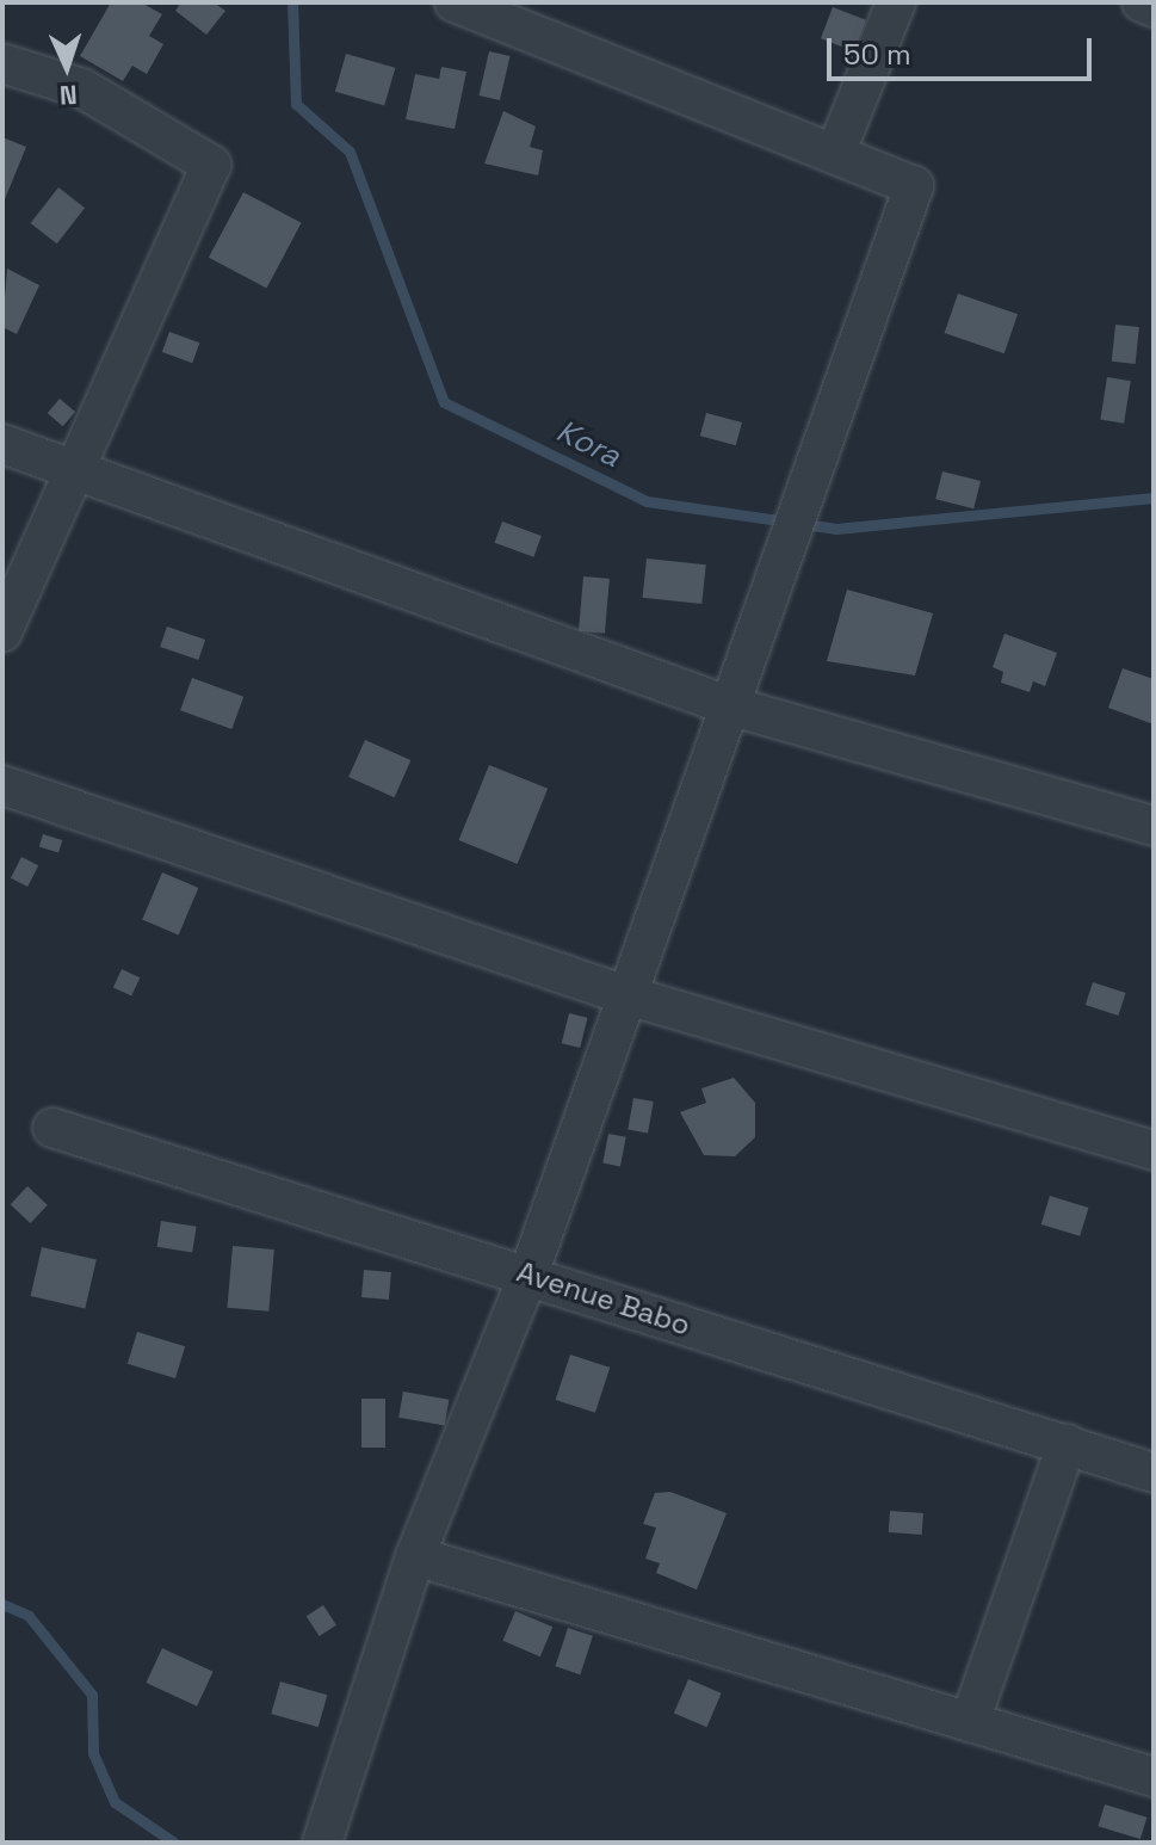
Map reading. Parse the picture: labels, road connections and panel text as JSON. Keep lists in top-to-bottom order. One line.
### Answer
{"streets":{"street":["Avenue Babo"]},"water":["Kora"],"scale_bar":"50 m","north":"bottom"}
